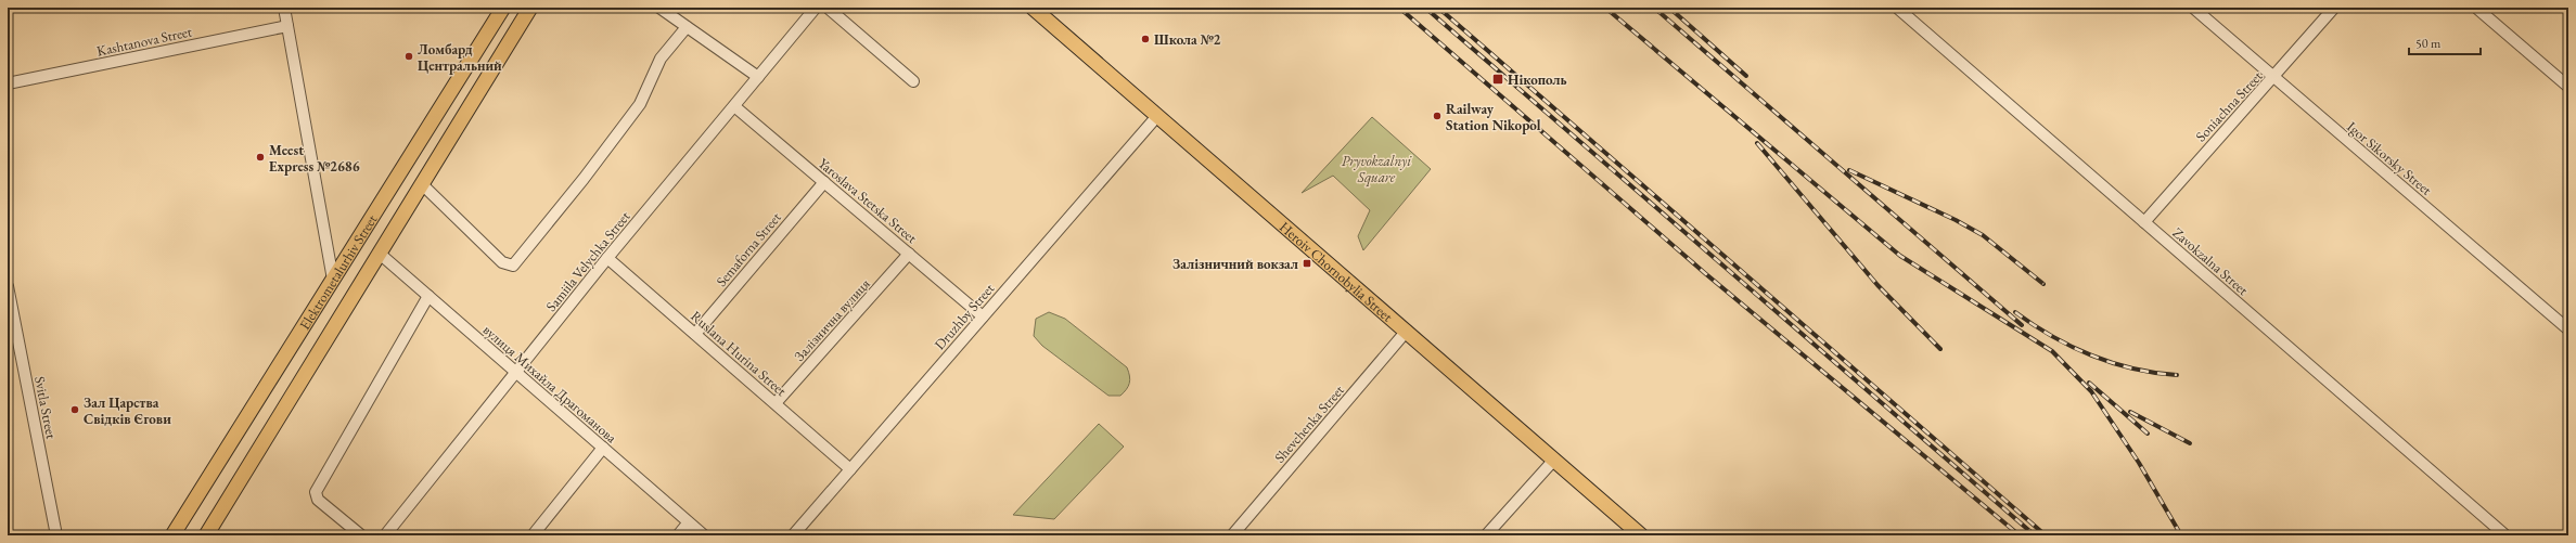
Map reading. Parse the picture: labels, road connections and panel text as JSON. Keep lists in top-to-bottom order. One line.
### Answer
{"streets":{"main road":["Elektrometalurhiv Street","Heroiv Chornobylia Street"],"street":["Kashtanova Street","Soniachna Street","Igor Sikorsky Street","Yaroslava Stetska Street","Semaforna Street","Samiila Velychka Street","Zavokzalna Street","Druzhby Street","Залізнична вулиця","Ruslana Hurina Street","вулиця Михайла Драгоманова","Svitla Street","Shevchenka Street"]},"crossings":[["Soniachna Street","Igor Sikorsky Street"],["Soniachna Street","Zavokzalna Street"],["Yaroslava Stetska Street","Semaforna Street"],["Yaroslava Stetska Street","Samiila Velychka Street"],["Yaroslava Stetska Street","Druzhby Street"],["Yaroslava Stetska Street","Залізнична вулиця"],["Semaforna Street","Ruslana Hurina Street"],["Samiila Velychka Street","Ruslana Hurina Street"],["Samiila Velychka Street","вулиця Михайла Драгоманова"],["Elektrometalurhiv Street","вулиця Михайла Драгоманова"],["Heroiv Chornobylia Street","Druzhby Street"],["Heroiv Chornobylia Street","Shevchenka Street"],["Druzhby Street","Ruslana Hurina Street"],["Залізнична вулиця","Ruslana Hurina Street"]],"parks":["Pryvokzalnyi Square"],"places":{"other":["Школа №2","Ломбард Центральний","Railway Station Nikopol","Meest Express №2686","Зал Царства Свідків Єгови"],"transit":["Нікополь","Залізничний вокзал"]},"scale_bar":"50 m"}
